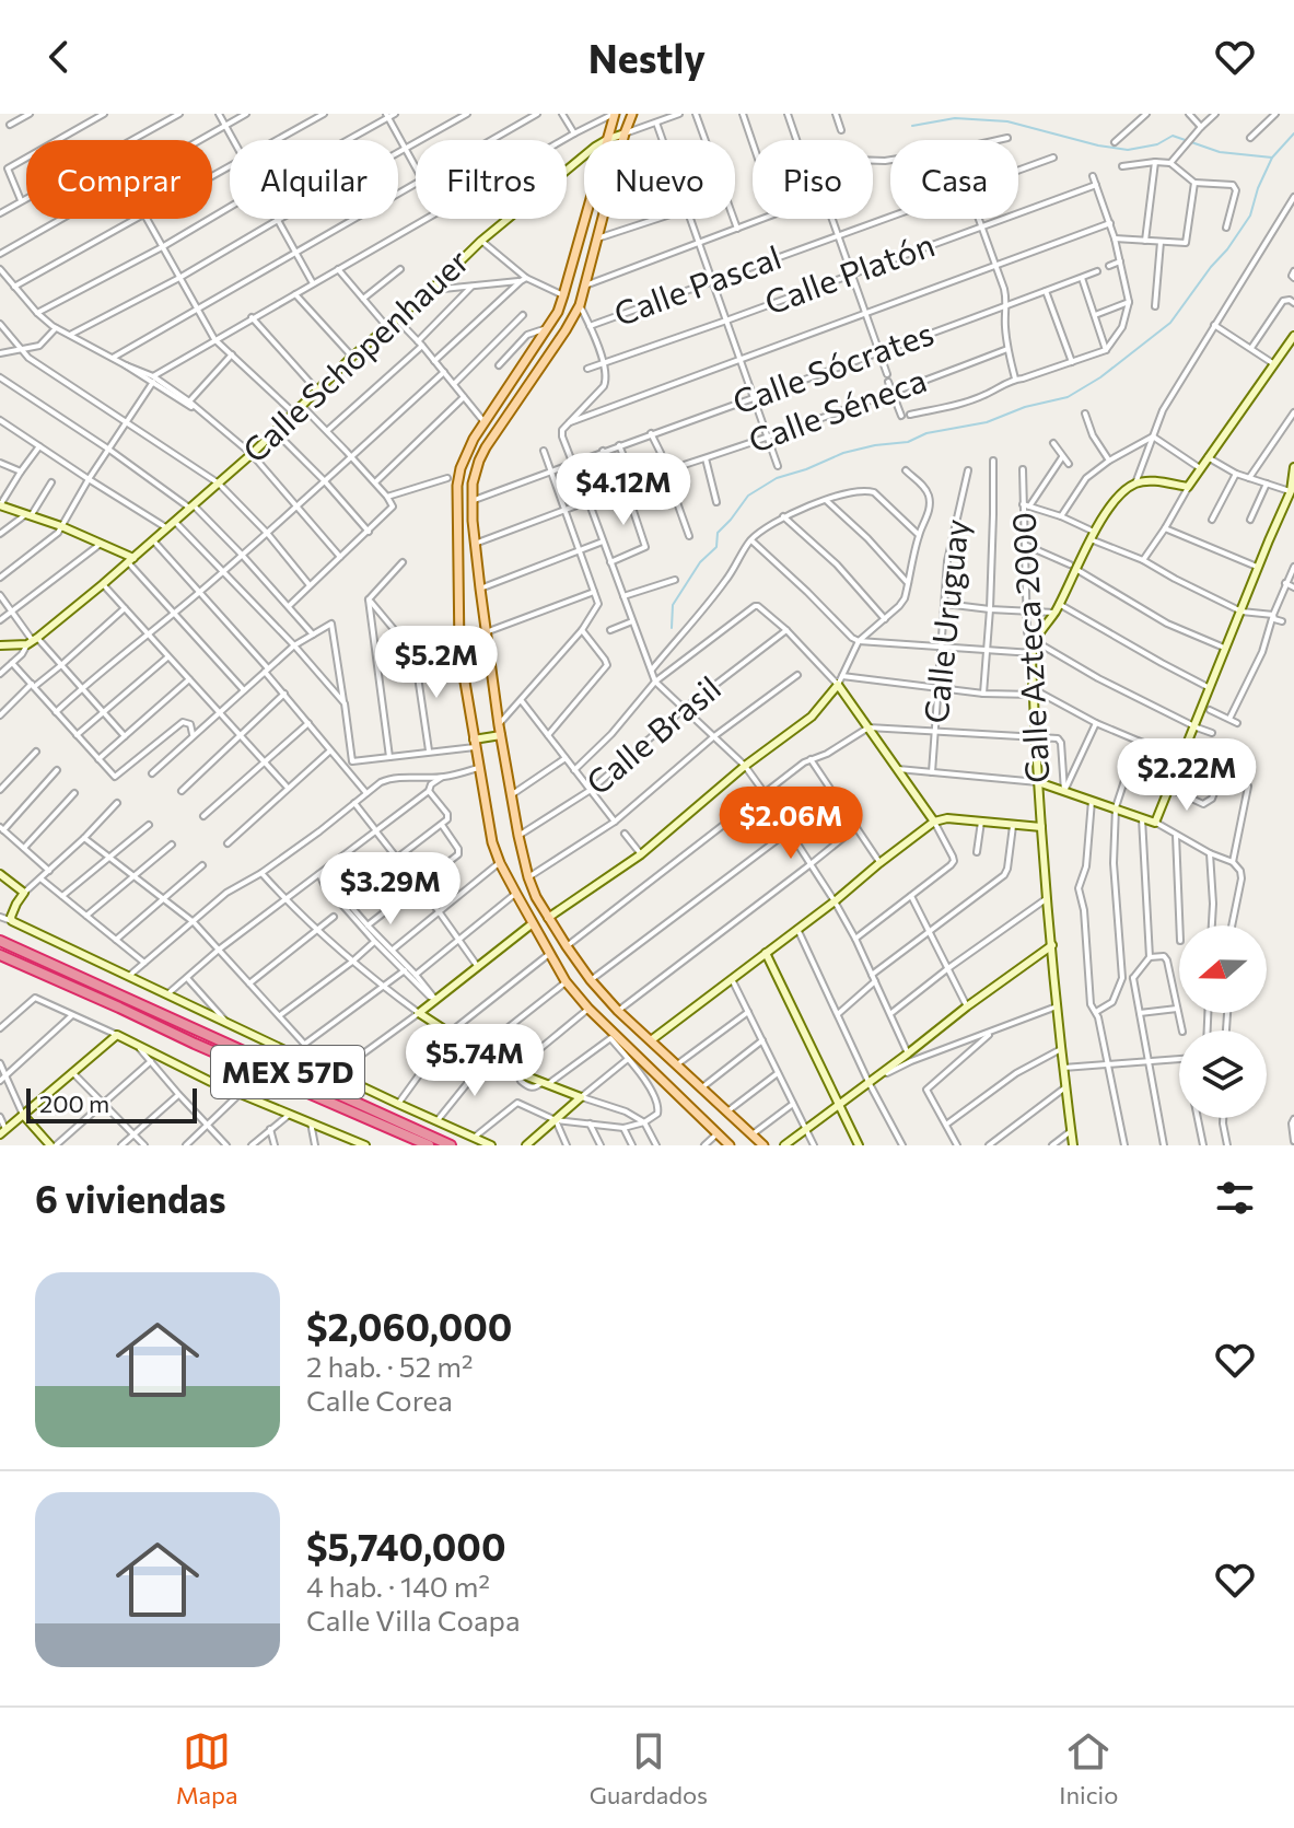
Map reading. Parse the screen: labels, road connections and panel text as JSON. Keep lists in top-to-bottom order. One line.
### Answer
{"streets":{"highway":["MEX 57D"],"street":["Calle Platón","Calle Pascal","Calle Schopenhauer","Calle Sócrates","Calle Séneca","Calle Uruguay","Calle Azteca 2000","Calle Brasil"]},"scale_bar":"200 m","north":"left","page":{"header":"Nestly","chip":["Comprar","Alquilar","Filtros","Nuevo","Piso","Casa"],"price":["$4.12M","$5.2M","$2.22M","$2.06M","$3.29M","$5.74M"],"scale":"200 m","heading":"6 viviendas","list":[{"name":"$2,060,000","note":"2 hab. · 52 m² · Calle Corea"},{"name":"$5,740,000","note":"4 hab. · 140 m² · Calle Villa Coapa"}],"tabs":["Mapa","Guardados","Inicio"]}}
